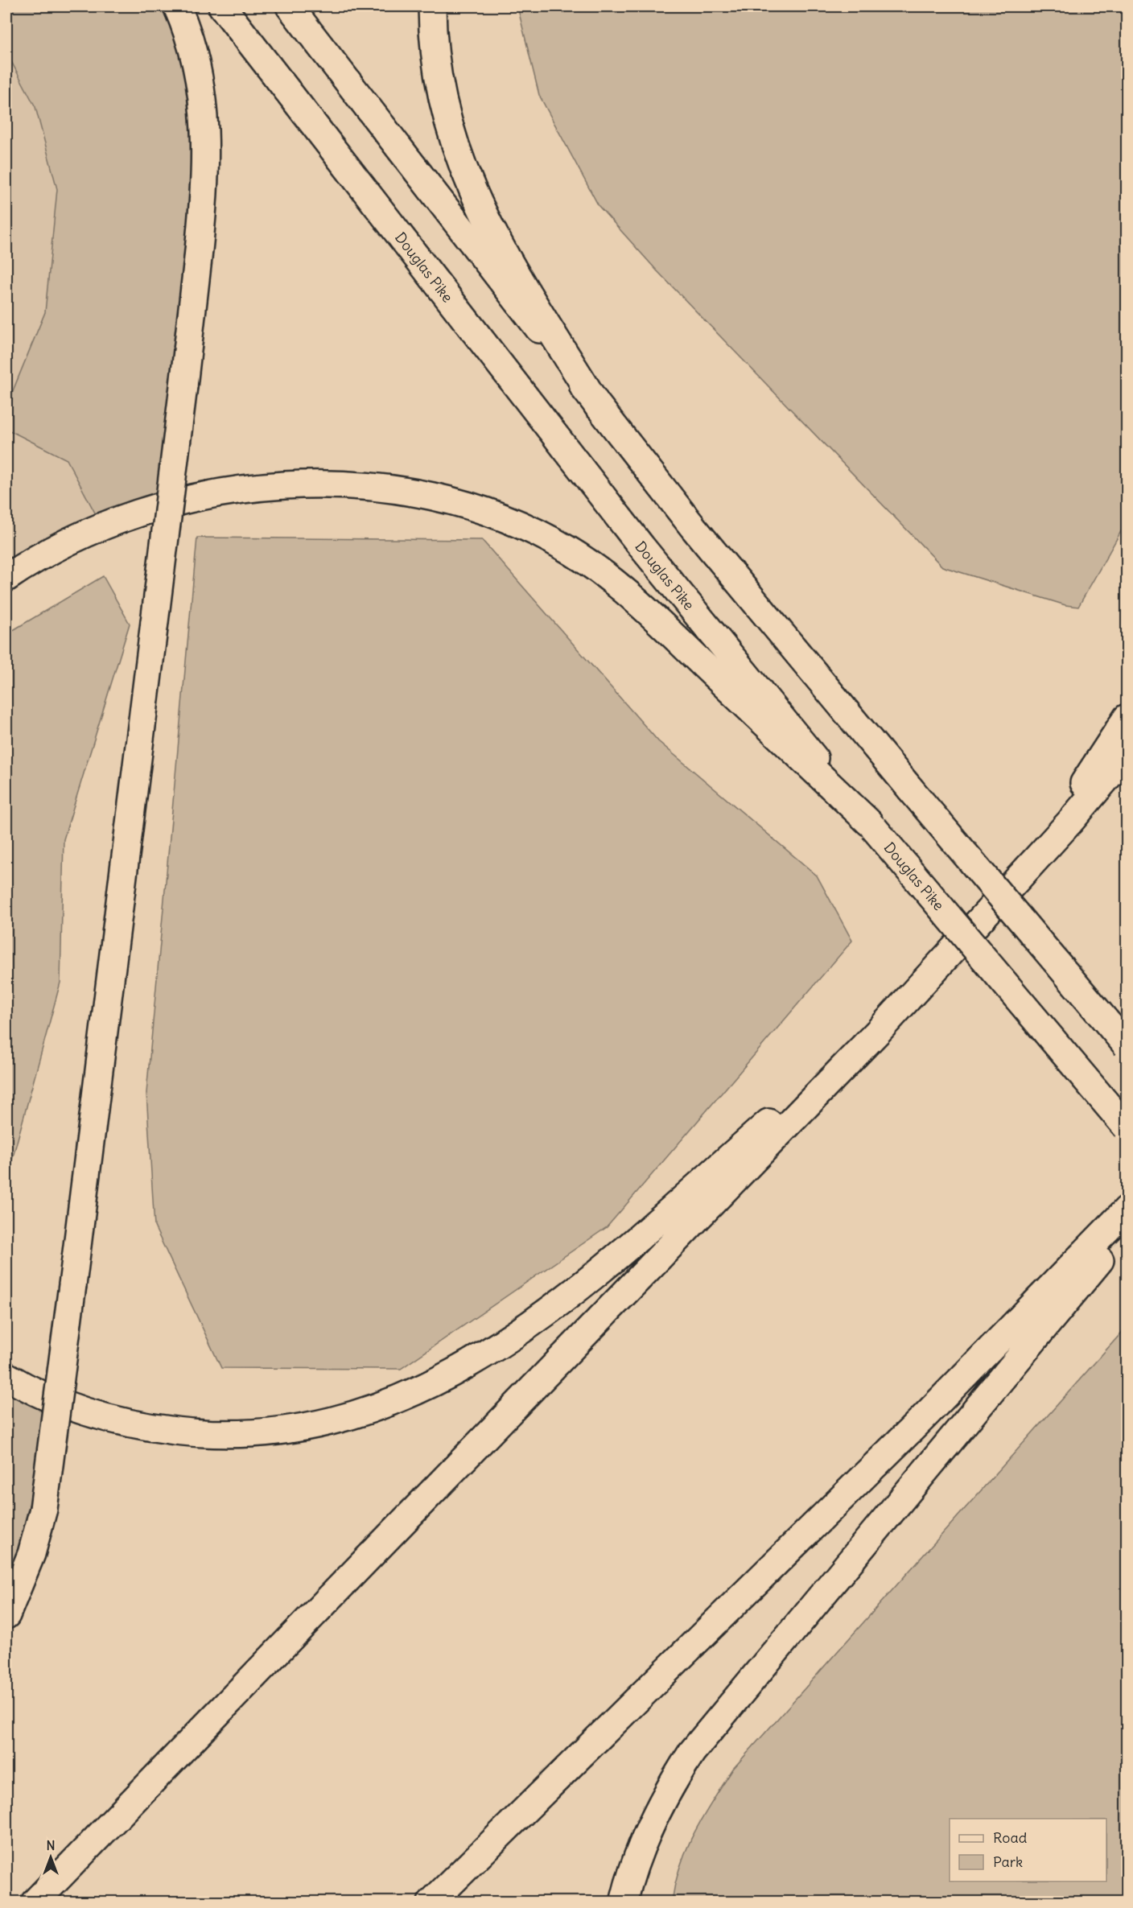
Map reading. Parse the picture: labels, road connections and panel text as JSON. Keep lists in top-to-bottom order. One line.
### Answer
{"streets":{"main road":["Douglas Pike"]},"legend":["Road","Park"],"north":"top"}
